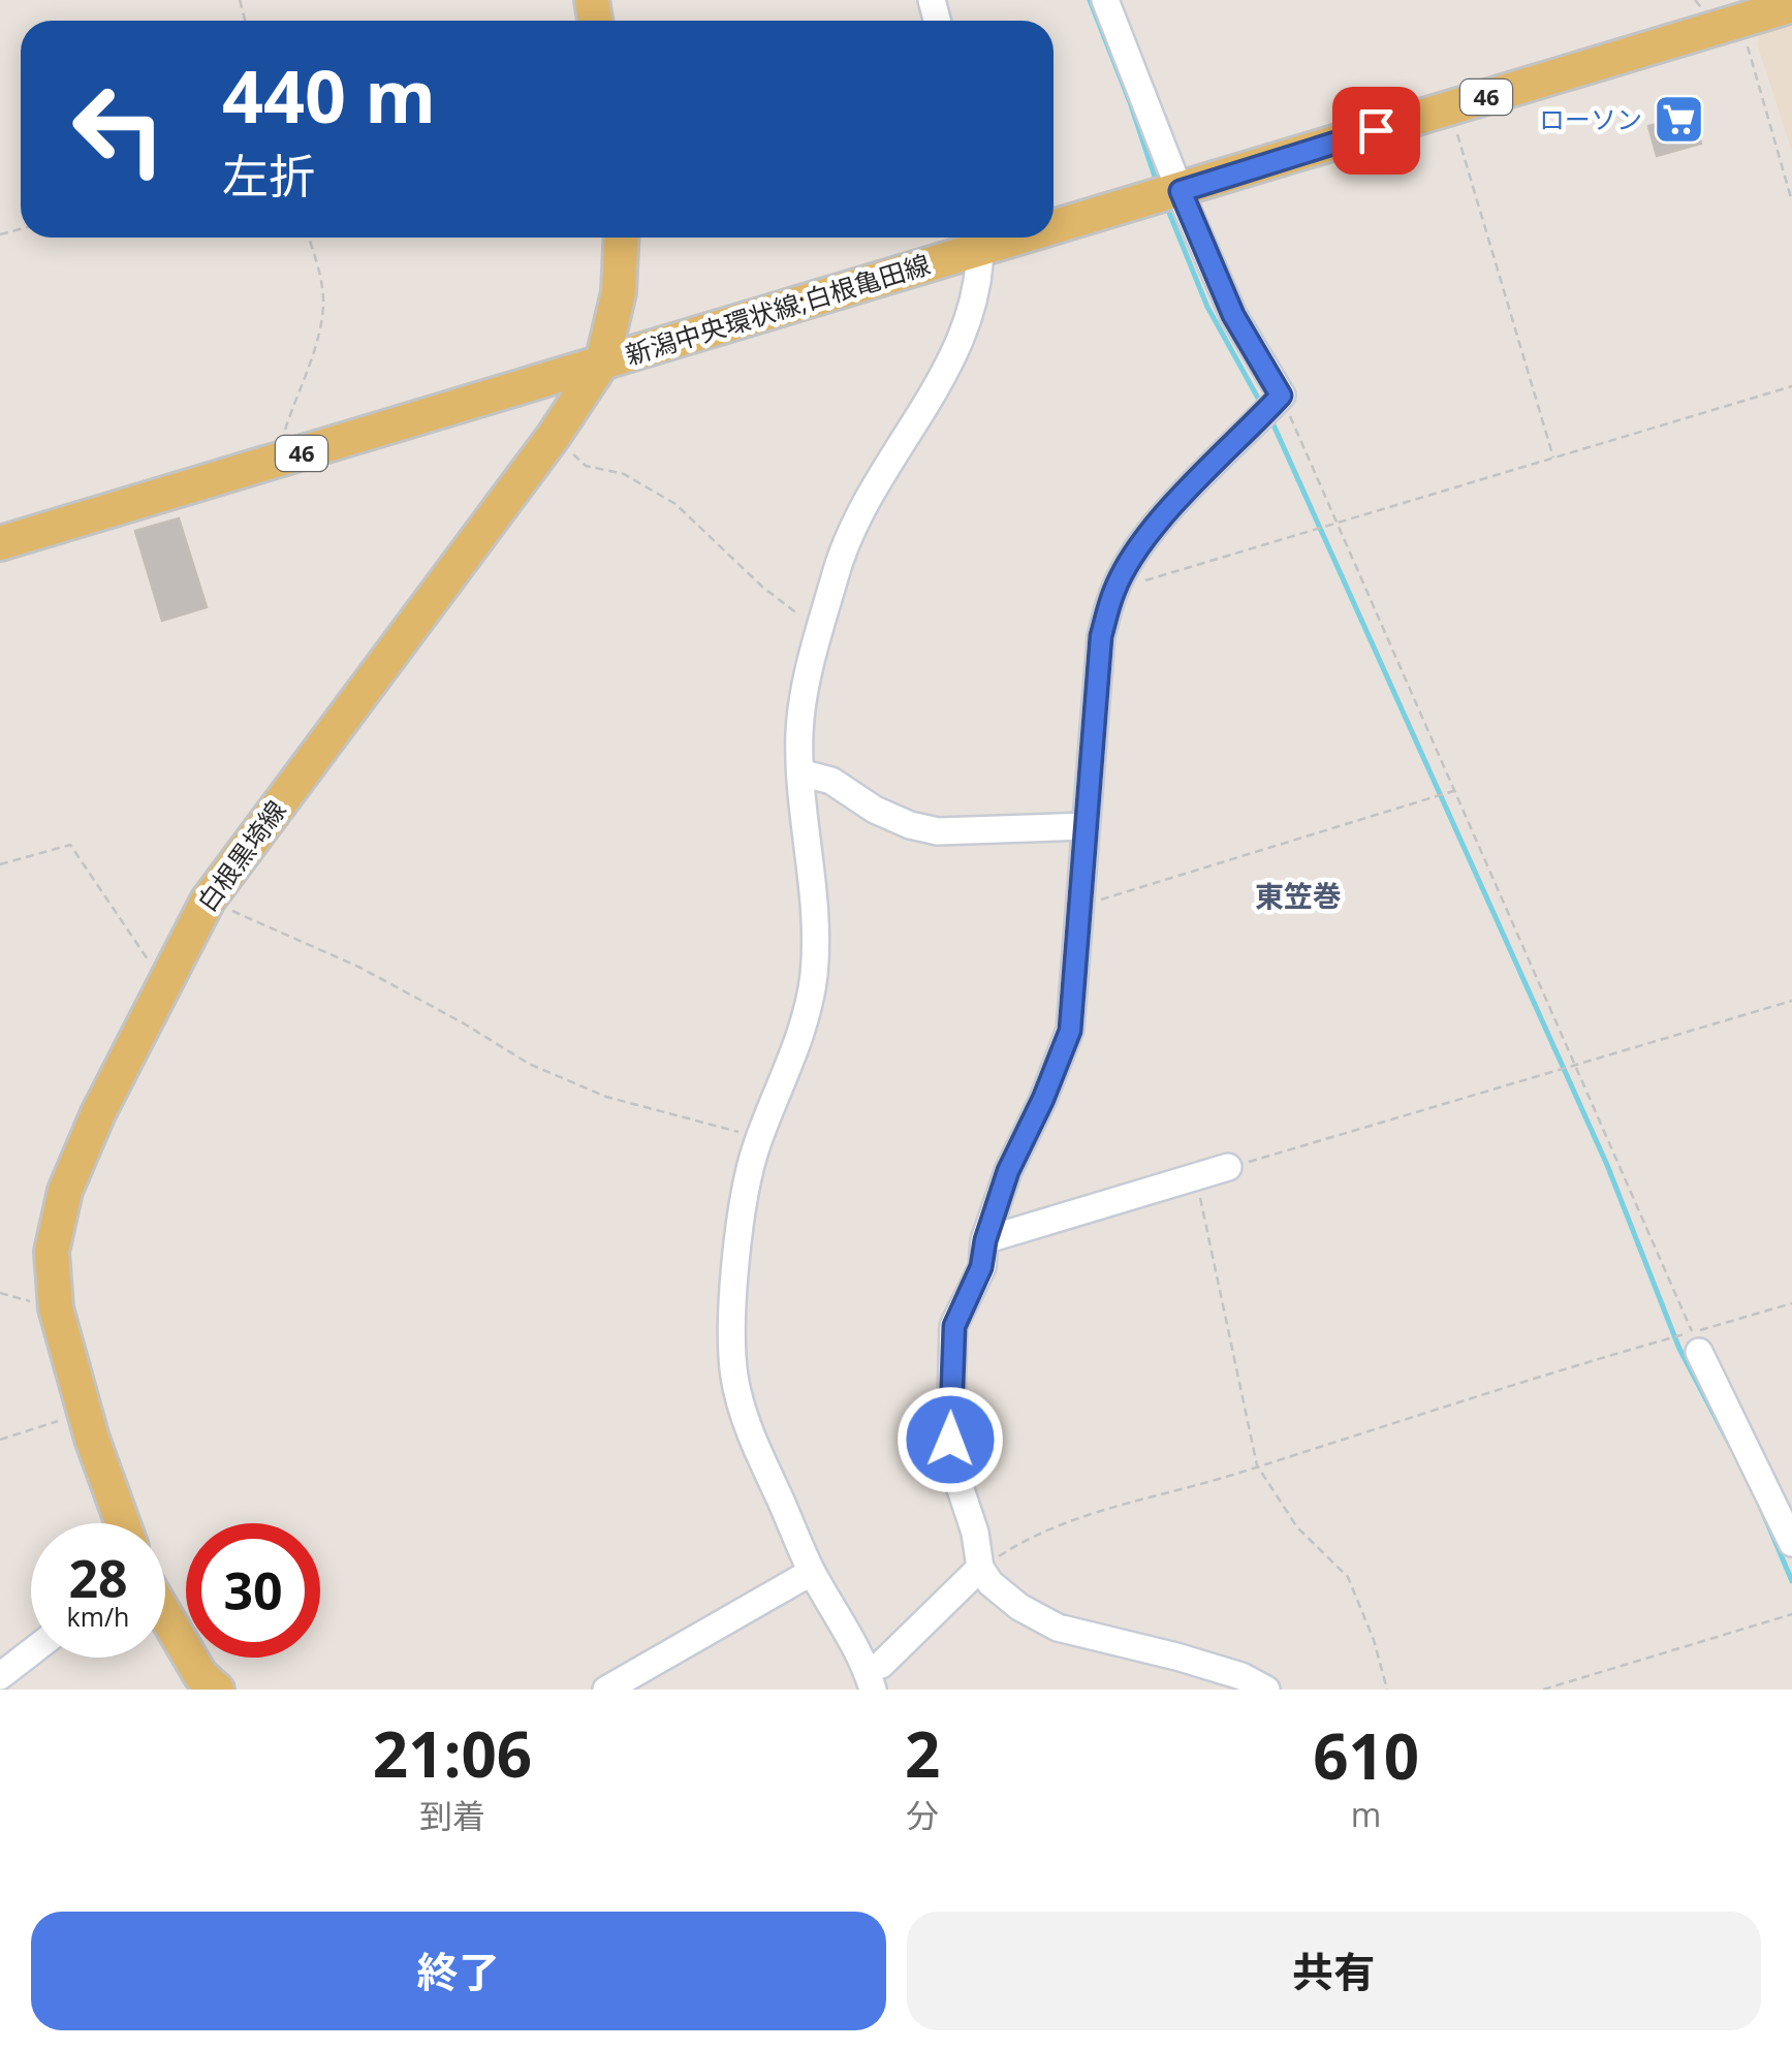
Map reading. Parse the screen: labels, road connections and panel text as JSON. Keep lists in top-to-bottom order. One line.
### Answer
{"streets":{"main road":["46","新潟中央環状線;白根亀田線","白根黒埼線"]},"crossings":[["新潟中央環状線;白根亀田線","白根黒埼線"]],"districts":["東笠巻"],"places":{"supermarket":["ローソン"]},"page":{"turn":["440 m","左折"],"speed":"28 km/h","limit":"30","eta":["21:06","到着","2","分","610","m"],"buttons":["終了","共有"]}}
